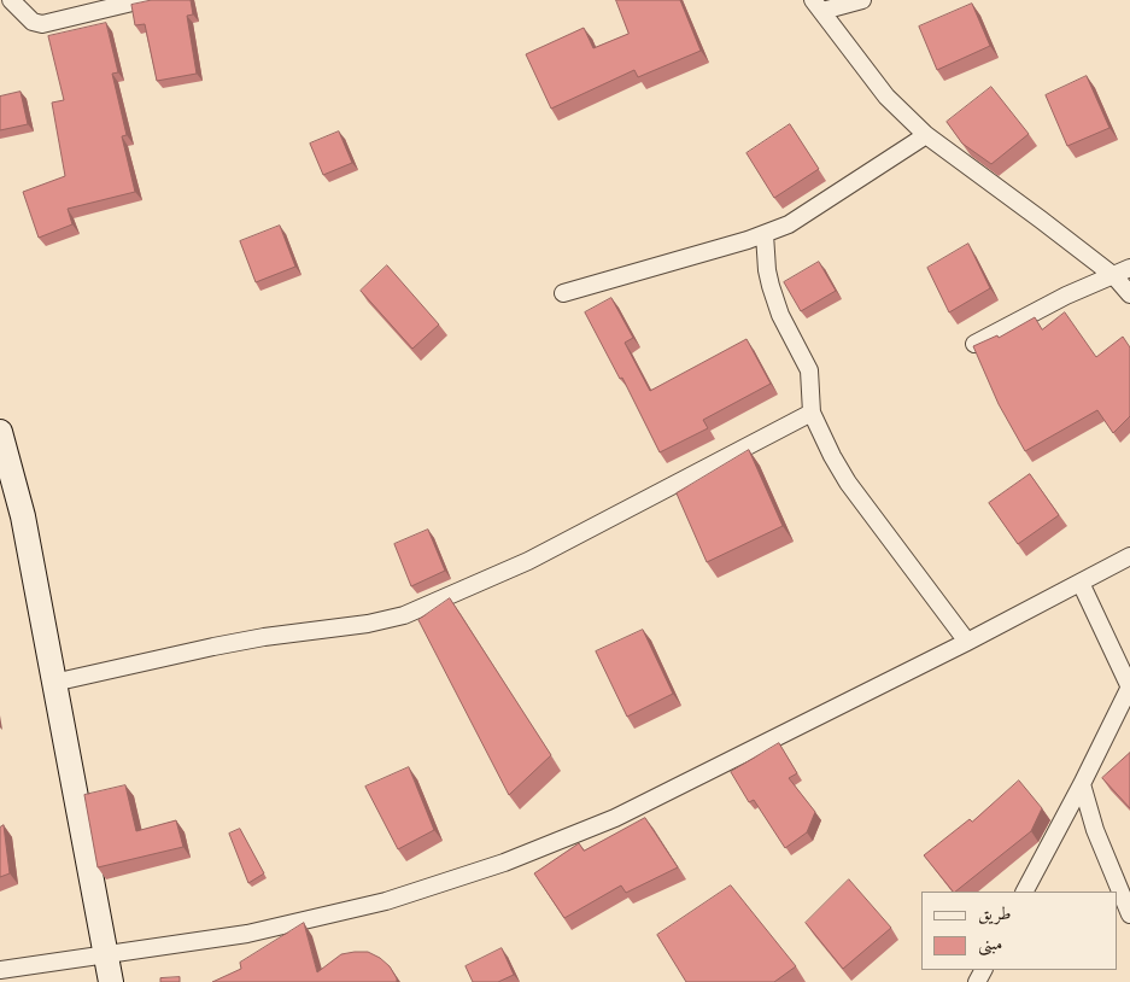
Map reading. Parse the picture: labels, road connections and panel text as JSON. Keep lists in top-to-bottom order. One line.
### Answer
{"legend":["طريق","مبنى"]}
